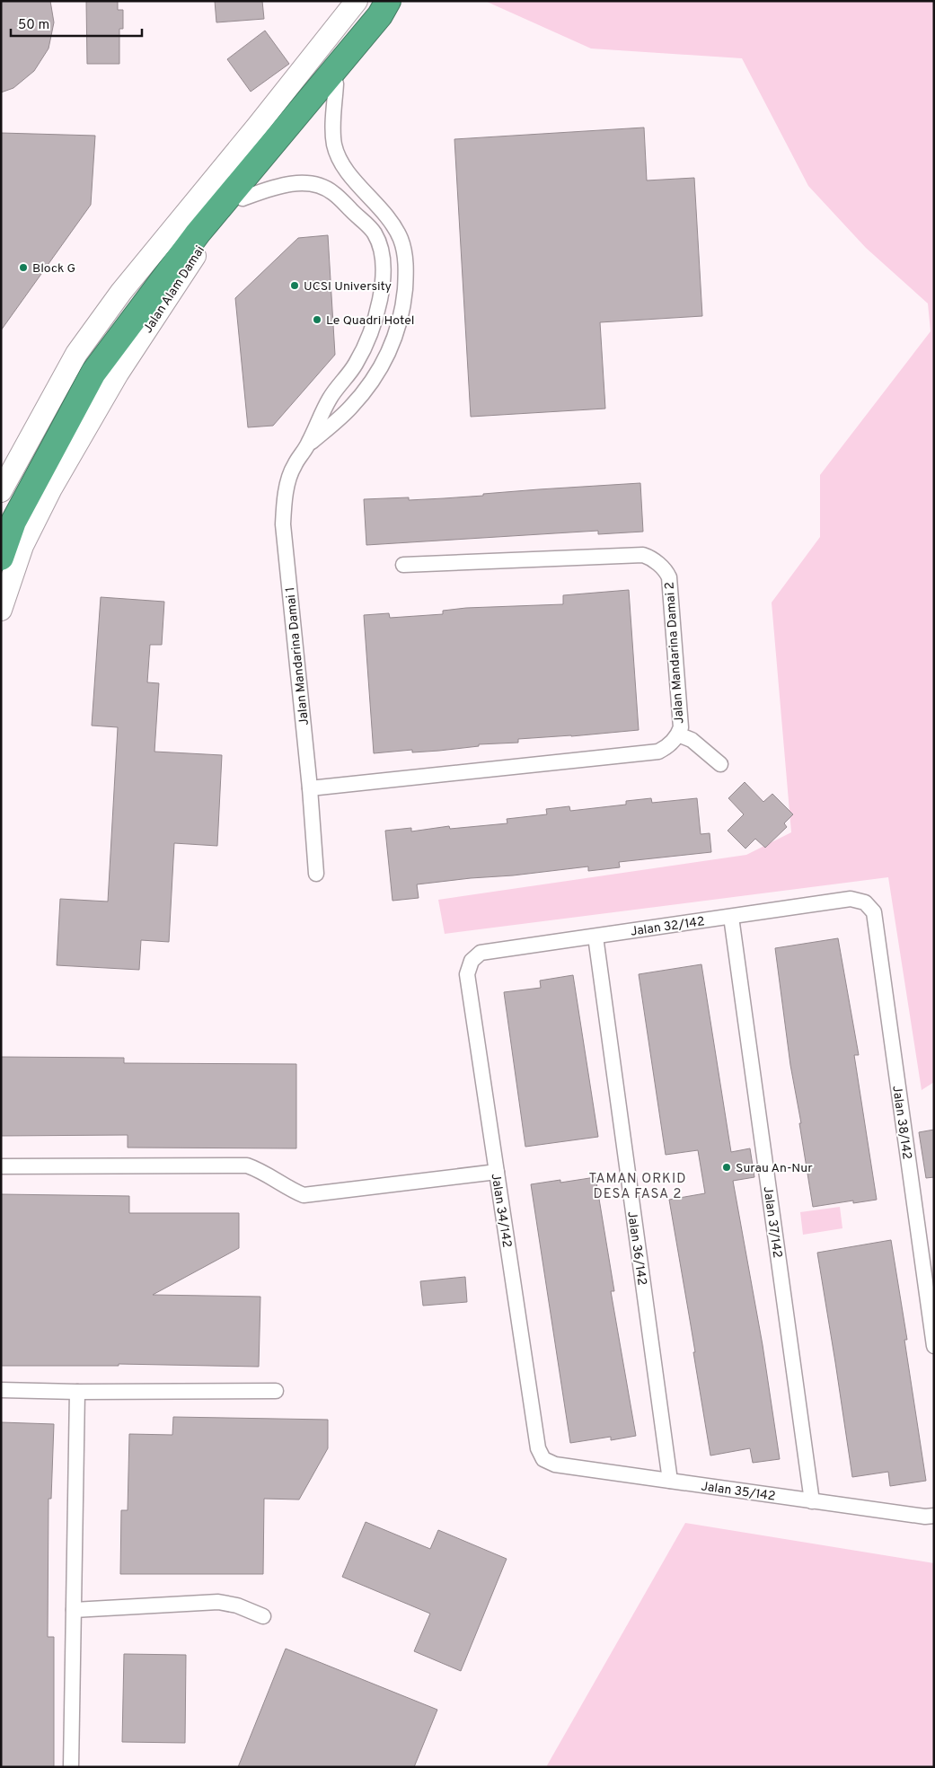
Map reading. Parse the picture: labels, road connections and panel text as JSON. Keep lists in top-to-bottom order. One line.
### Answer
{"streets":{"main road":["Jalan Alam Damai"],"street":["Jalan Mandarina Damai 2","Jalan Mandarina Damai 1","Jalan 32/142","Jalan 38/142","Jalan 34/142","Jalan 37/142","Jalan 36/142","Jalan 35/142"]},"crossings":[["Jalan Alam Damai","Jalan Mandarina Damai 1"],["Jalan Mandarina Damai 2","Jalan Mandarina Damai 1"],["Jalan 32/142","Jalan 38/142"],["Jalan 32/142","Jalan 34/142"],["Jalan 32/142","Jalan 37/142"],["Jalan 32/142","Jalan 36/142"],["Jalan 34/142","Jalan 35/142"],["Jalan 37/142","Jalan 35/142"],["Jalan 36/142","Jalan 35/142"]],"districts":["TAMAN ORKID DESA FASA 2"],"places":["Block G","UCSI University","Le Quadri Hotel","Surau An-Nur"],"scale_bar":"50 m"}
